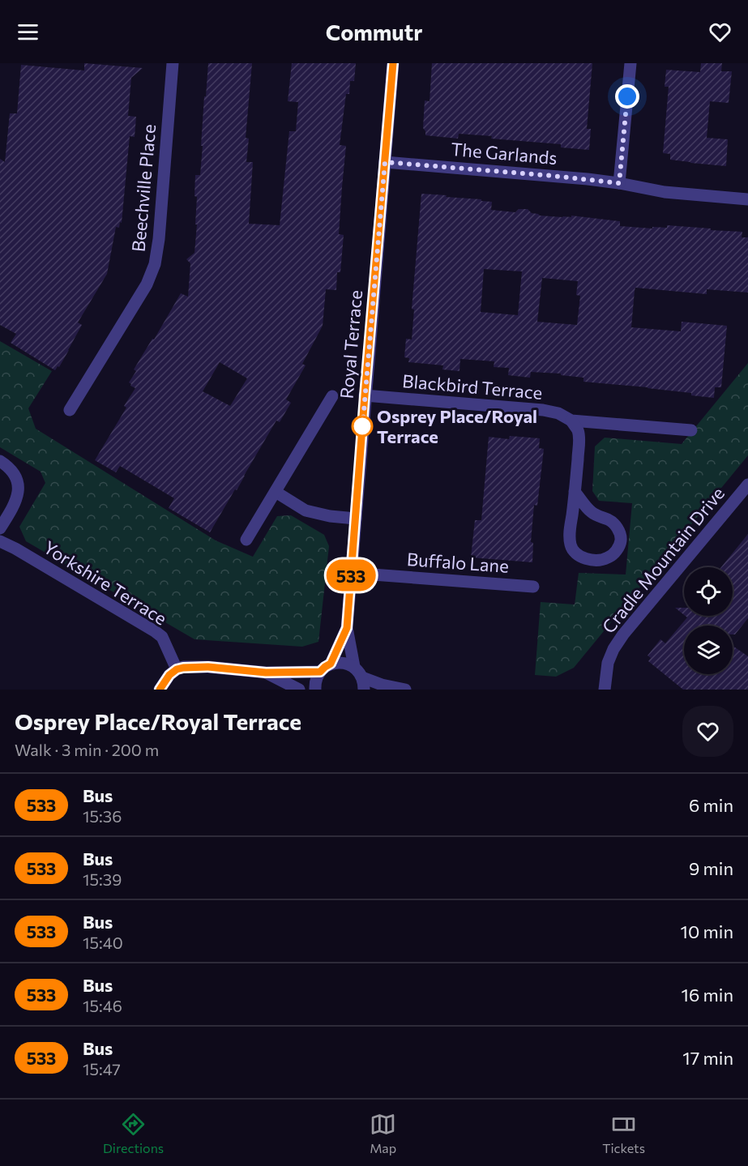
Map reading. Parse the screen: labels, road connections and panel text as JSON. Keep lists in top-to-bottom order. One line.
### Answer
{"streets":{"street":["The Garlands","Beechville Place","Royal Terrace","Blackbird Terrace","Cradle Mountain Drive","Buffalo Lane","Yorkshire Terrace"]},"crossings":[["The Garlands","Royal Terrace"],["Royal Terrace","Blackbird Terrace"],["Royal Terrace","Buffalo Lane"]],"places":["Osprey Place/Royal Terrace"],"lines":["bus line 533"],"page":{"header":"Commutr","on_map":"533","heading":["Osprey Place/Royal Terrace","Walk · 3 min · 200 m"],"list":[{"mark":"533","name":"Bus","note":"15:36","value":"6 min"},{"mark":"533","name":"Bus","note":"15:39","value":"9 min"},{"mark":"533","name":"Bus","note":"15:40","value":"10 min"},{"mark":"533","name":"Bus","note":"15:46","value":"16 min"},{"mark":"533","name":"Bus","note":"15:47","value":"17 min"}],"tabs":["Directions","Map","Tickets"]}}
